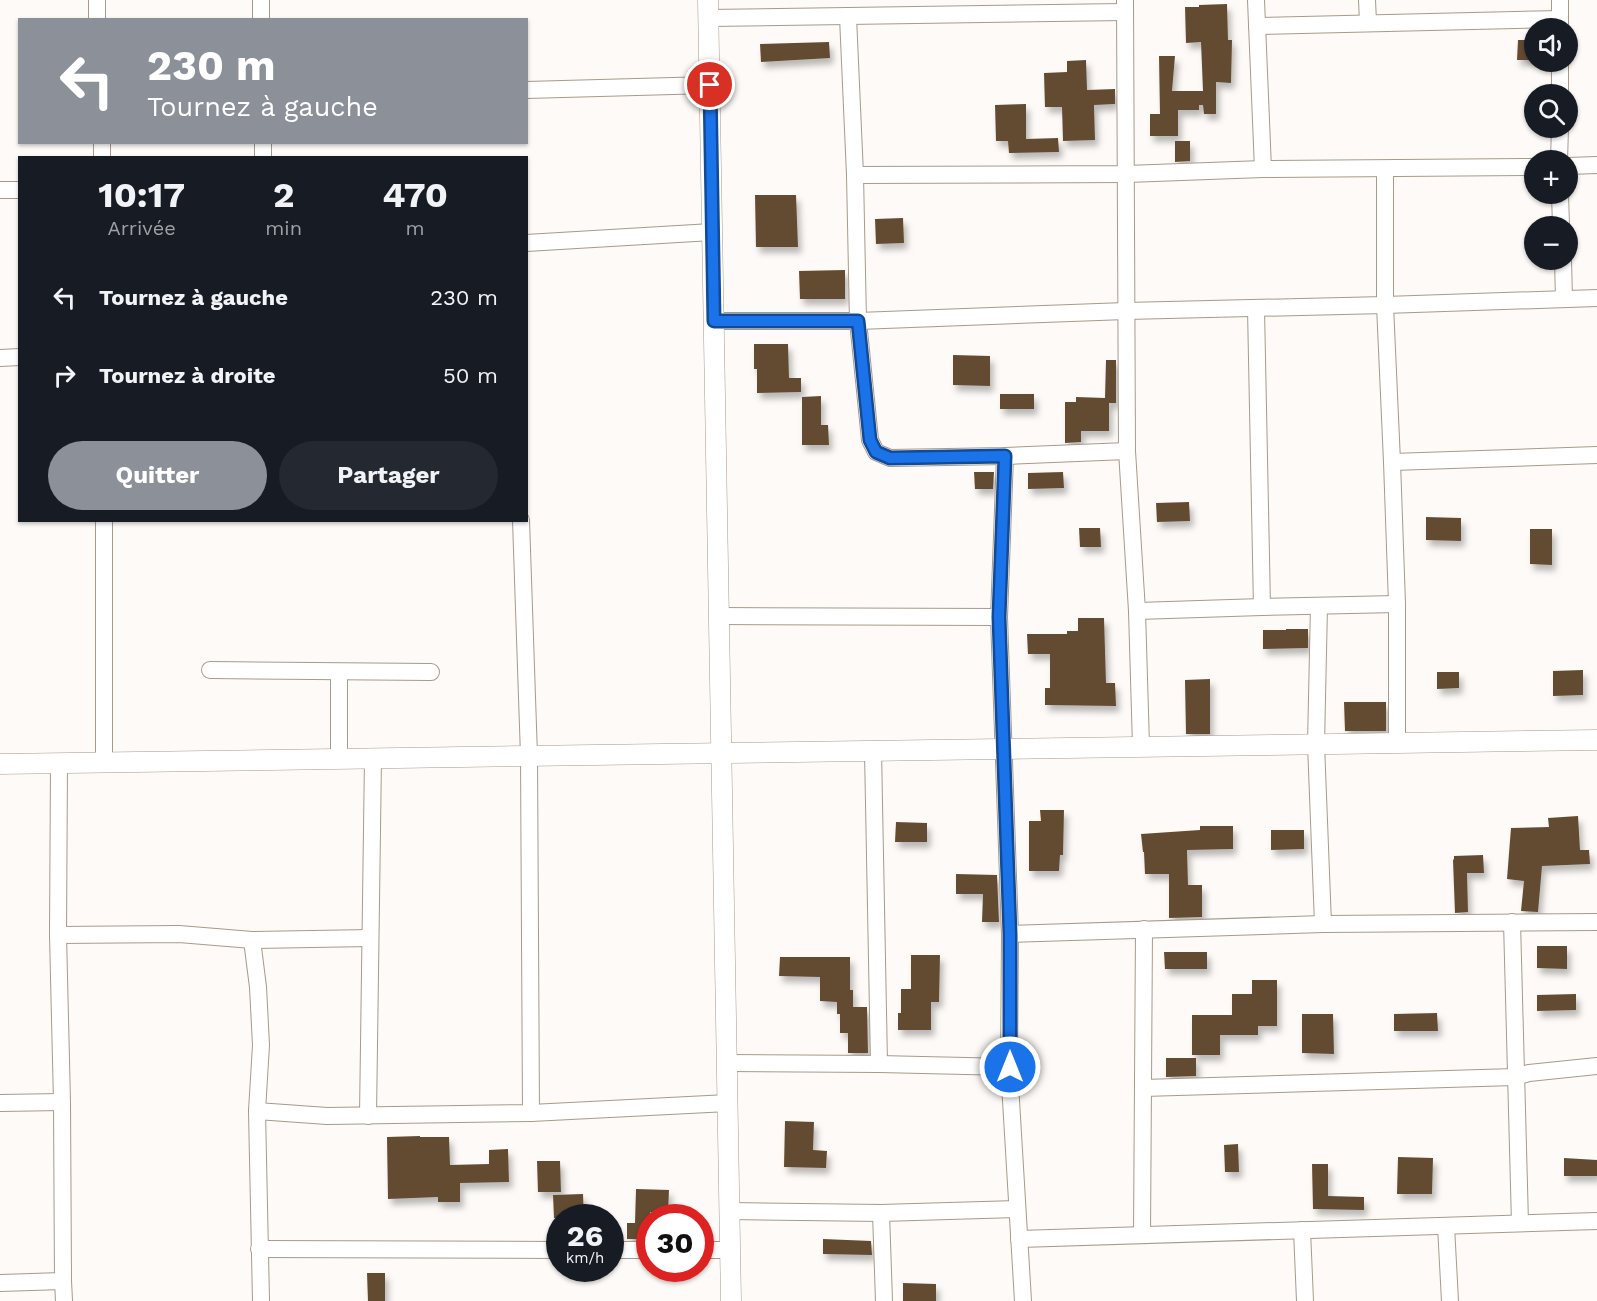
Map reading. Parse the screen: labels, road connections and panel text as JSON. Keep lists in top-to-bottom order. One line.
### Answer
{"page":{"map_buttons":["+","−"],"turn":["230 m","Tournez à gauche"],"eta":["10:17","Arrivée","2","min","470","m"],"list":[{"name":"Tournez à gauche","value":"230 m"},{"name":"Tournez à droite","value":"50 m"}],"buttons":["Quitter","Partager"],"speed":"26 km/h","limit":"30"}}
